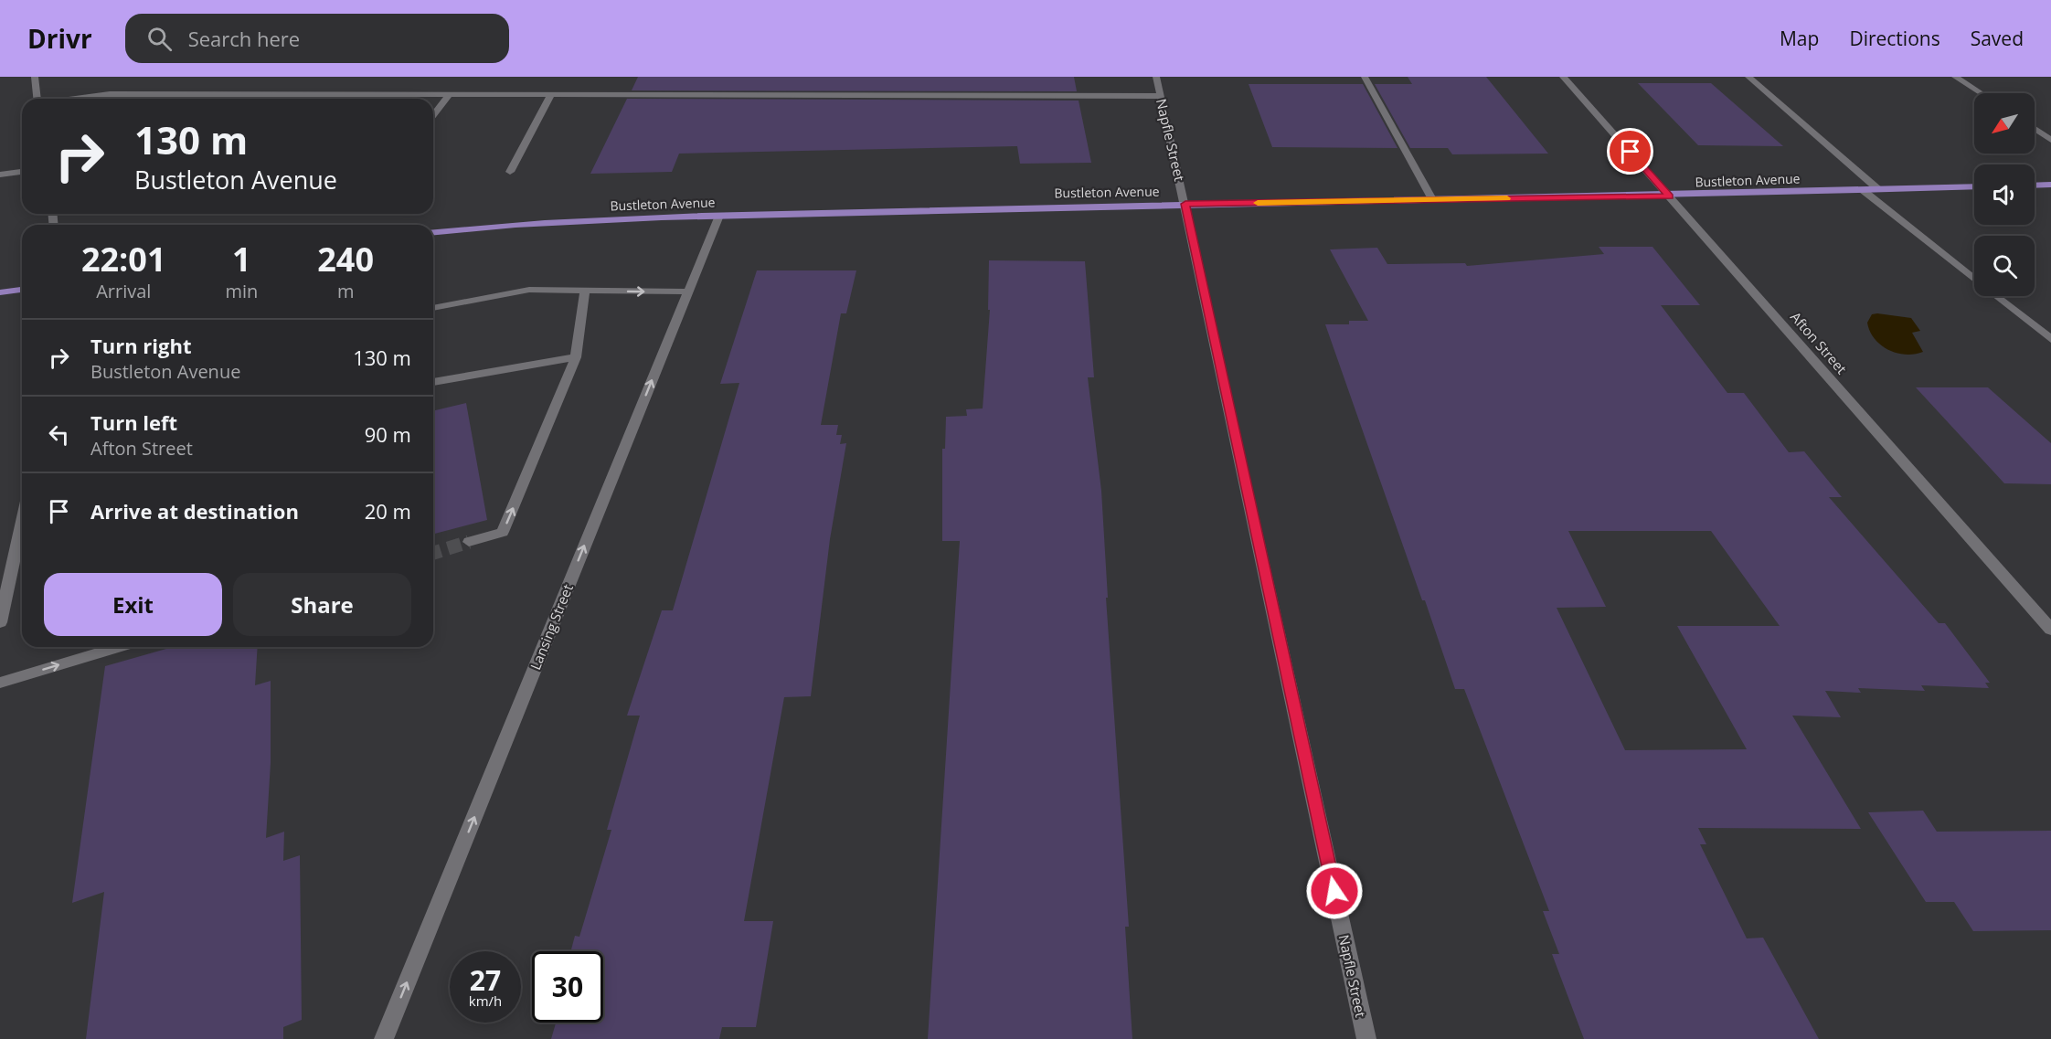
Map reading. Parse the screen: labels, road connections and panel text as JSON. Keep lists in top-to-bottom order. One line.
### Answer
{"streets":{"main road":["Bustleton Avenue"],"street":["Napfle Street","Afton Street","Lansing Street"]},"crossings":[["Napfle Street","Bustleton Avenue"],["Bustleton Avenue","Afton Street"],["Bustleton Avenue","Lansing Street"]],"north":"bottom left","page":{"header":"Drivr","search":"Search here","nav":["Map","Directions","Saved"],"turn":["130 m","Bustleton Avenue"],"eta":["22:01","Arrival","1","min","240","m"],"list":[{"name":"Turn right","note":"Bustleton Avenue","value":"130 m"},{"name":"Turn left","note":"Afton Street","value":"90 m"},{"name":"Arrive at destination","value":"20 m"}],"buttons":["Exit","Share"],"speed":"27 km/h","limit":"30"}}
